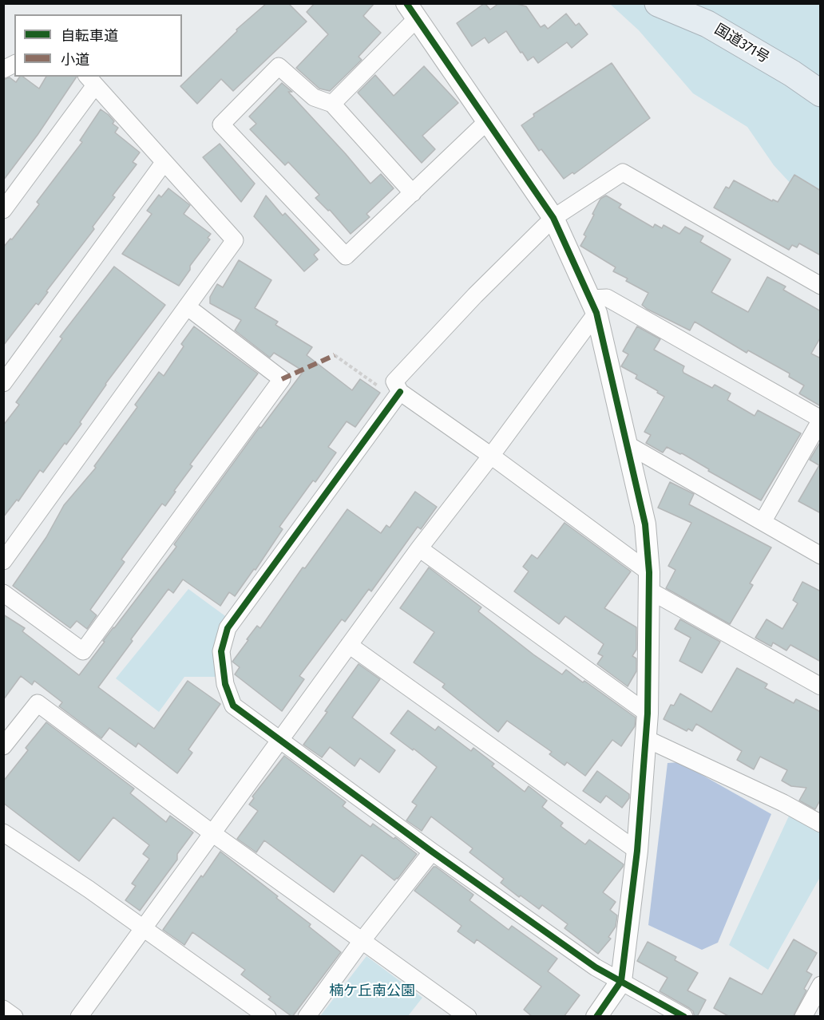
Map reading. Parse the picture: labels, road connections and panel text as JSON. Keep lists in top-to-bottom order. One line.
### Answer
{"streets":{"highway":["国道371号"]},"parks":["楠ケ丘南公園"],"legend":["自転車道","小道"]}
